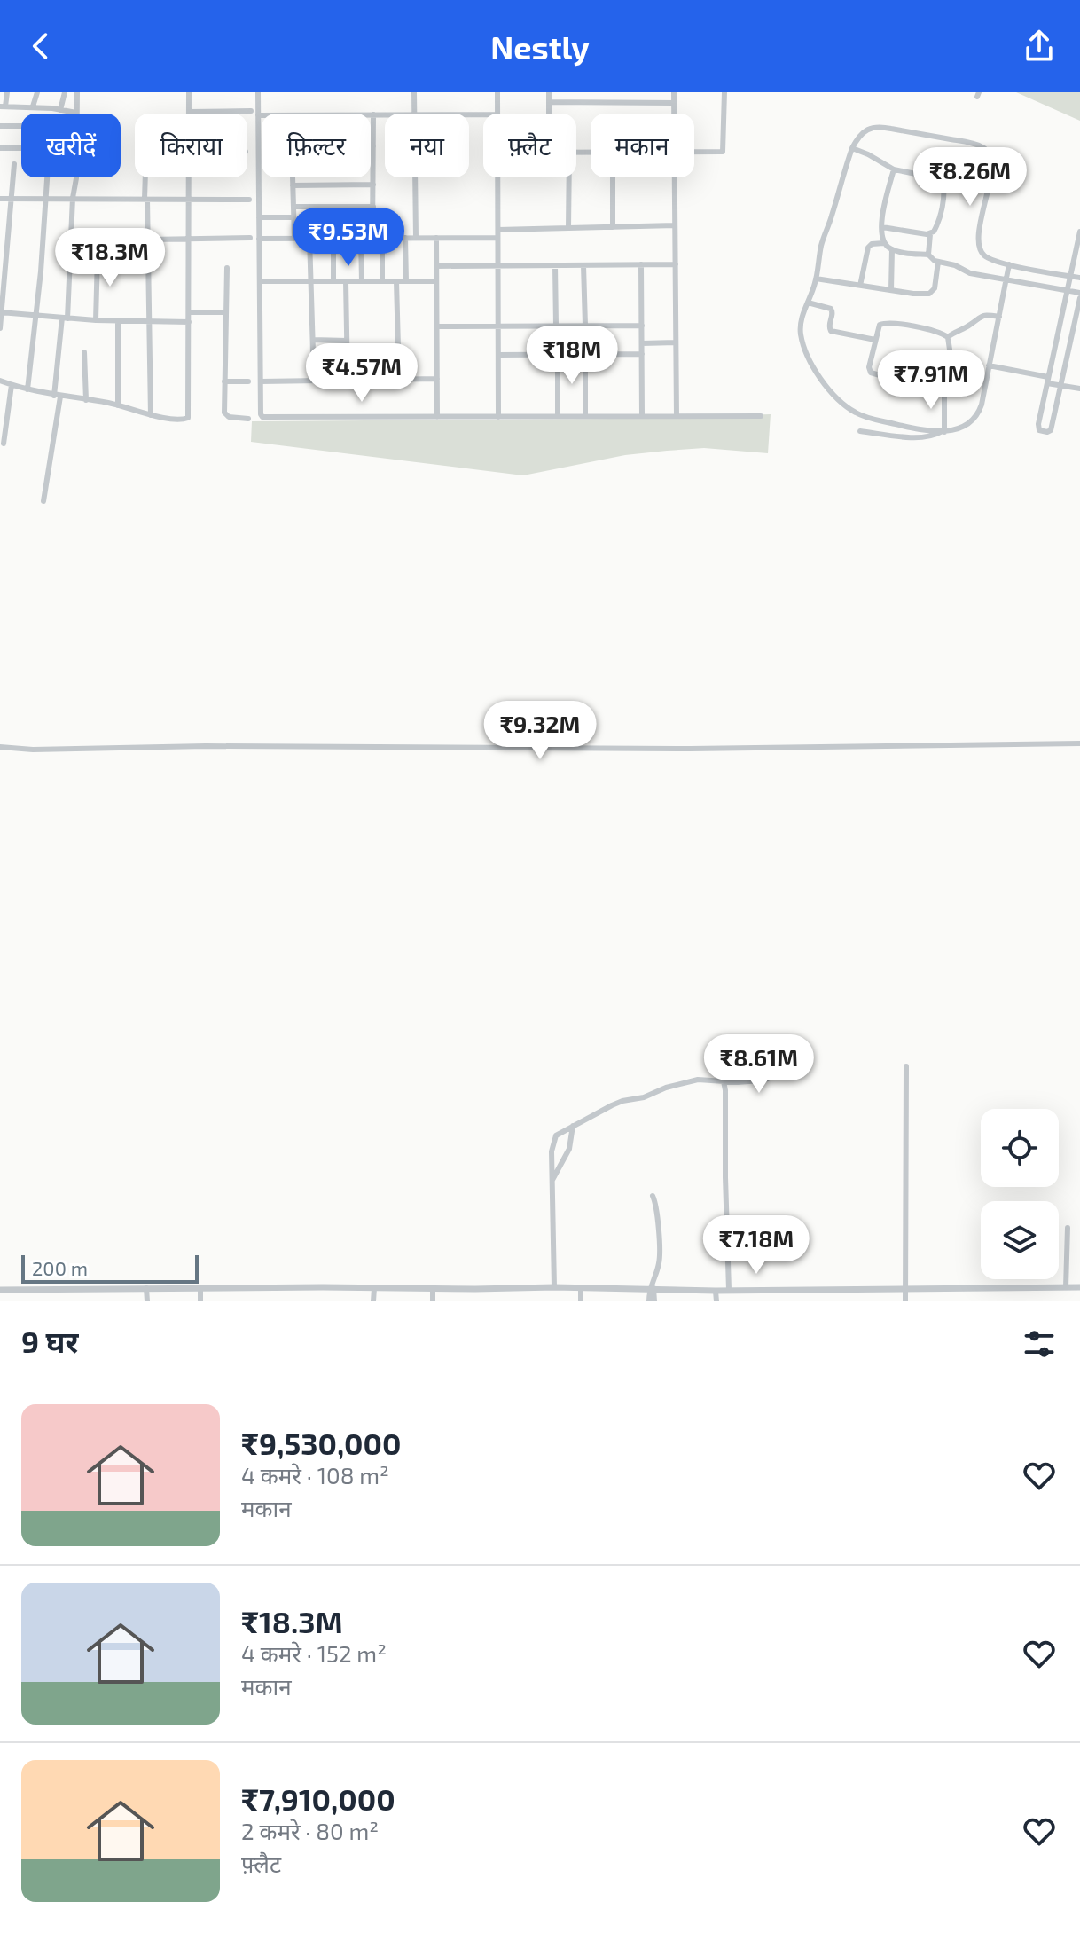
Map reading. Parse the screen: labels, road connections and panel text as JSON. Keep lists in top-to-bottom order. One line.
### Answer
{"scale_bar":"200 m","page":{"header":"Nestly","chip":["खरीदें","किराया","फ़िल्टर","नया","फ़्लैट","मकान"],"price":["₹8.26M","₹9.53M","₹18.3M","₹18M","₹4.57M","₹7.91M","₹9.32M","₹8.61M","₹7.18M"],"scale":"200 m","heading":"9 घर","list":[{"name":"₹9,530,000","note":"4 कमरे · 108 m² · मकान"},{"name":"₹18.3M","note":"4 कमरे · 152 m² · मकान"},{"name":"₹7,910,000","note":"2 कमरे · 80 m² · फ़्लैट"}]}}
